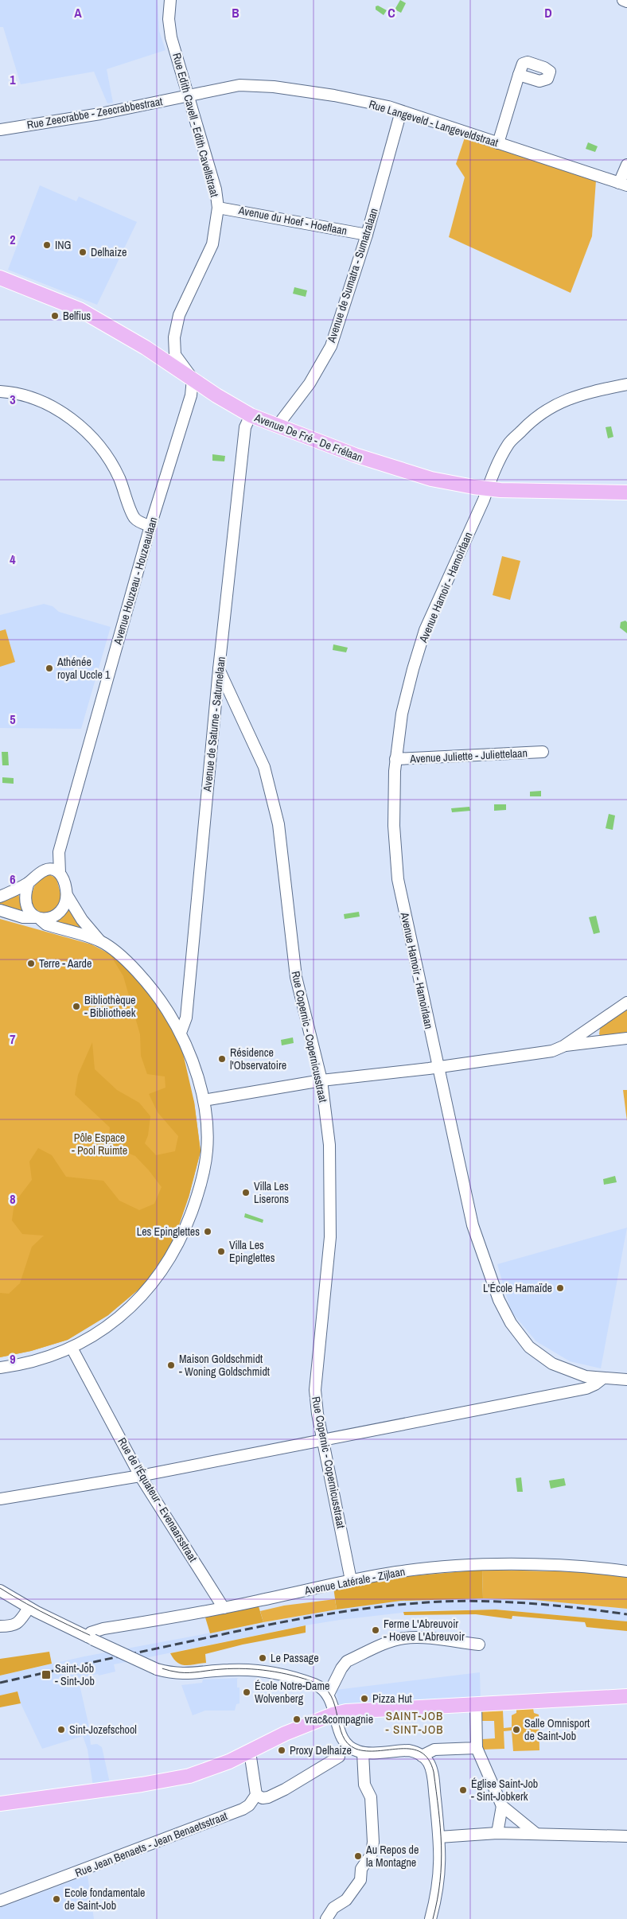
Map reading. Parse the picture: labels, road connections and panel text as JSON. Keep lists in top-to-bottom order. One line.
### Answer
{"streets":{"main road":["Avenue De Fré - De Frélaan"],"street":["Rue Zeecrabbe - Zeecrabbestraat","Rue Langeveld - Langeveldstraat","Rue Edith Cavell - Edith Cavellstraat","Avenue du Hoef - Hoeflaan","Avenue de Sumatra - Sumatralaan","Avenue Houzeau - Houzeaulaan","Avenue Hamoir - Hamoirlaan","Avenue de Saturne - Saturnelaan","Avenue Juliette - Juliettelaan","Rue Copernic - Copernicusstraat","Rue de l'Équateur - Evenaarsstraat","Avenue Latérale - Zijlaan","Rue Jean Benaets - Jean Benaetsstraat"]},"crossings":[["Rue Zeecrabbe - Zeecrabbestraat","Rue Langeveld - Langeveldstraat"],["Rue Zeecrabbe - Zeecrabbestraat","Rue Edith Cavell - Edith Cavellstraat"],["Rue Langeveld - Langeveldstraat","Rue Edith Cavell - Edith Cavellstraat"],["Rue Langeveld - Langeveldstraat","Avenue de Sumatra - Sumatralaan"],["Rue Edith Cavell - Edith Cavellstraat","Avenue du Hoef - Hoeflaan"],["Rue Edith Cavell - Edith Cavellstraat","Avenue De Fré - De Frélaan"],["Rue Edith Cavell - Edith Cavellstraat","Avenue Houzeau - Houzeaulaan"],["Avenue du Hoef - Hoeflaan","Avenue de Sumatra - Sumatralaan"],["Avenue de Sumatra - Sumatralaan","Avenue De Fré - De Frélaan"],["Avenue De Fré - De Frélaan","Avenue Houzeau - Houzeaulaan"],["Avenue De Fré - De Frélaan","Avenue Hamoir - Hamoirlaan"],["Avenue De Fré - De Frélaan","Avenue de Saturne - Saturnelaan"],["Avenue Hamoir - Hamoirlaan","Avenue Juliette - Juliettelaan"],["Avenue de Saturne - Saturnelaan","Rue Copernic - Copernicusstraat"],["Rue Copernic - Copernicusstraat","Avenue Latérale - Zijlaan"],["Rue de l'Équateur - Evenaarsstraat","Avenue Latérale - Zijlaan"]],"districts":["SAINT-JOB - SINT-JOB"],"parks":["Pôle Espace - Pool Ruimte"],"places":{"other":["ING","Delhaize","Belfius","Athénée royal Uccle 1","Terre - Aarde","Bibliothèque - Bibliotheek","Résidence l'Observatoire","Villa Les Liserons","Les Epinglettes","Villa Les Epinglettes","L'École Hamaïde","Maison Goldschmidt - Woning Goldschmidt","Ferme L'Abreuvoir - Hoeve L'Abreuvoir","Le Passage","École Notre-Dame Wolvenberg","Pizza Hut","vrac&compagnie","Sint-Jozefschool","Salle Omnisport de Saint-Job","Proxy Delhaize","Église Saint-Job - Sint-Jobkerk","Au Repos de la Montagne","Ecole fondamentale de Saint-Job"],"transit":["Saint-Job - Sint-Job"]},"grid":{"columns":["A","B","C","D"],"rows":["1","2","3","4","5","6","7","8","9"]}}
